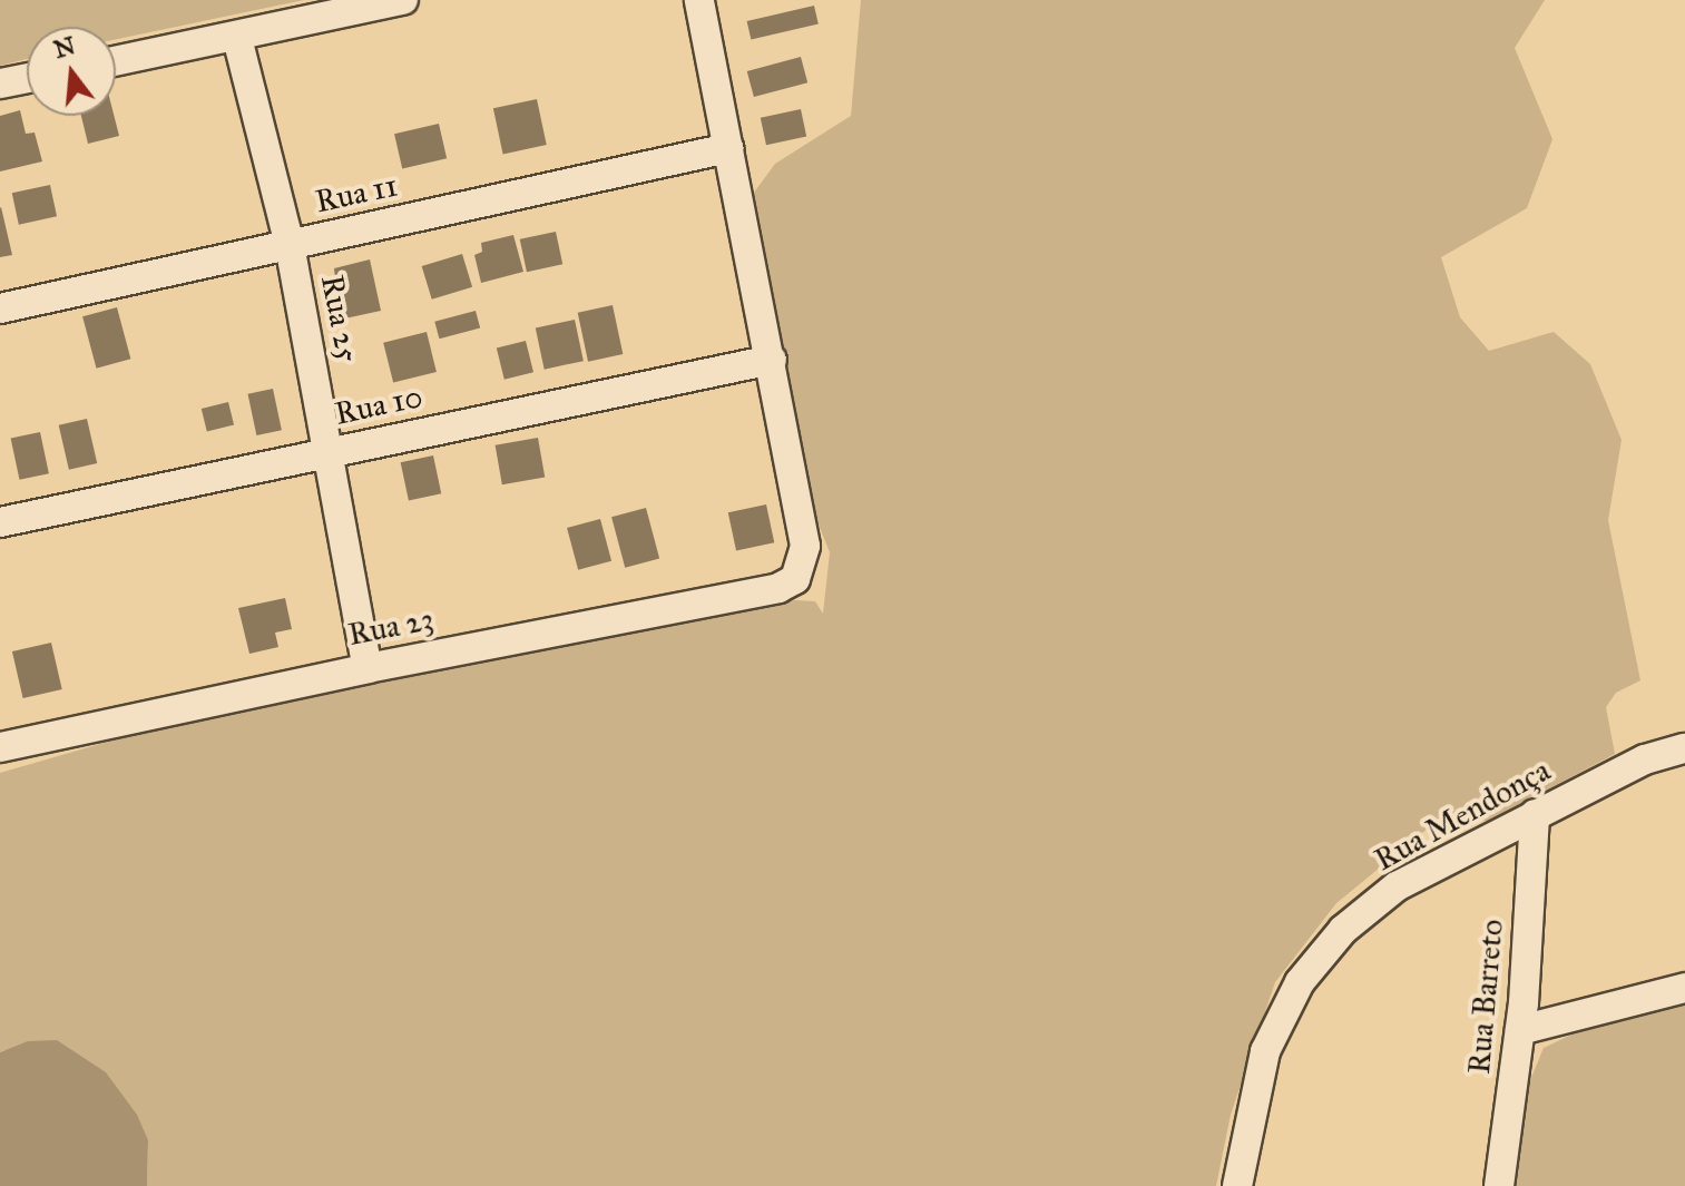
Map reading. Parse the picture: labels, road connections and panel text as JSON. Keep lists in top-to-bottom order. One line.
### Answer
{"streets":{"street":["Rua 11","Rua 25","Rua 10","Rua 23","Rua Mendonça","Rua Barreto"]},"crossings":[["Rua 11","Rua 25"],["Rua 25","Rua 10"],["Rua 25","Rua 23"],["Rua 10","Rua 23"],["Rua Mendonça","Rua Barreto"]],"north":"top"}
